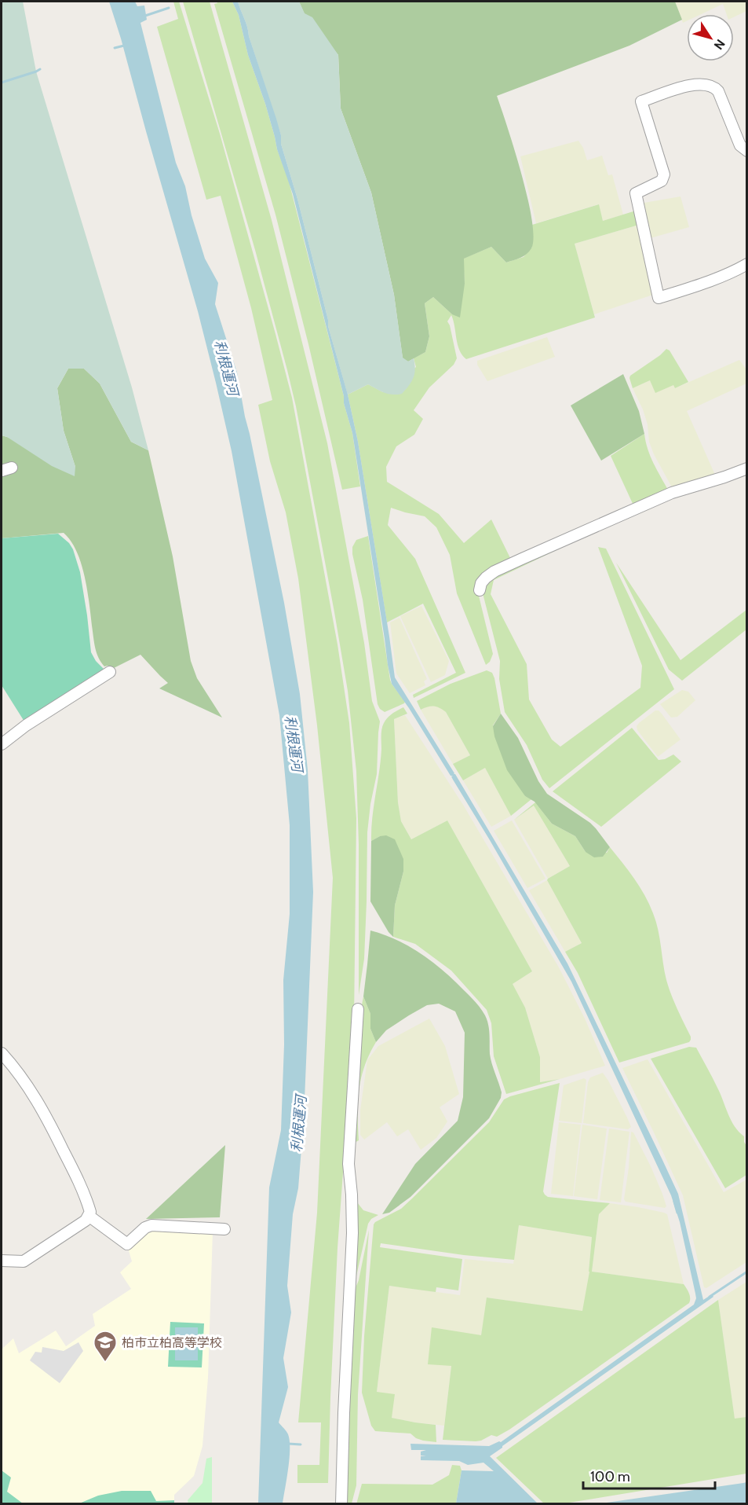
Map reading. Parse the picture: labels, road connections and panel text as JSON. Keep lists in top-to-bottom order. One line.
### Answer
{"water":["利根運河"],"places":{"school or university":["柏市立柏高等学校"]},"scale_bar":"100 m","north":"bottom right"}
